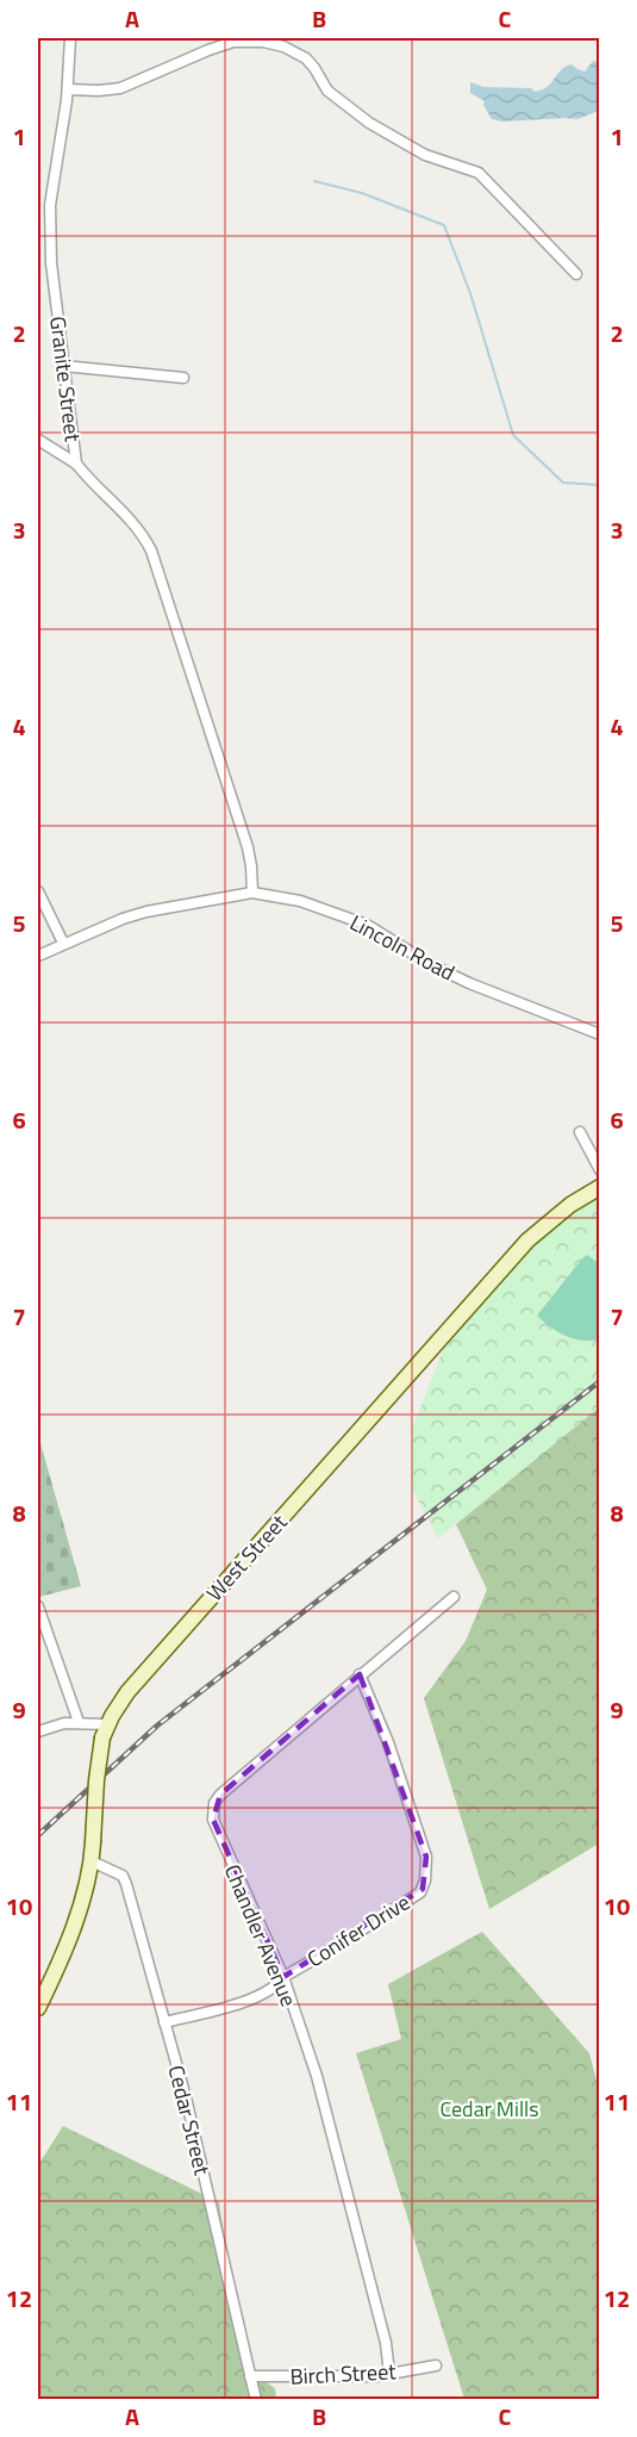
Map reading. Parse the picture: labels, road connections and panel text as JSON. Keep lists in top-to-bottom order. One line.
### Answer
{"streets":{"main road":["West Street"],"street":["Granite Street","Lincoln Road","Conifer Drive","Chandler Avenue","Cedar Street","Birch Street"]},"crossings":[["Granite Street","Lincoln Road"],["West Street","Cedar Street"],["Conifer Drive","Chandler Avenue"],["Conifer Drive","Cedar Street"],["Chandler Avenue","Birch Street"],["Cedar Street","Birch Street"]],"parks":["Cedar Mills"],"grid":{"columns":["A","B","C"],"rows":["1","2","3","4","5","6","7","8","9","10","11","12"]}}
